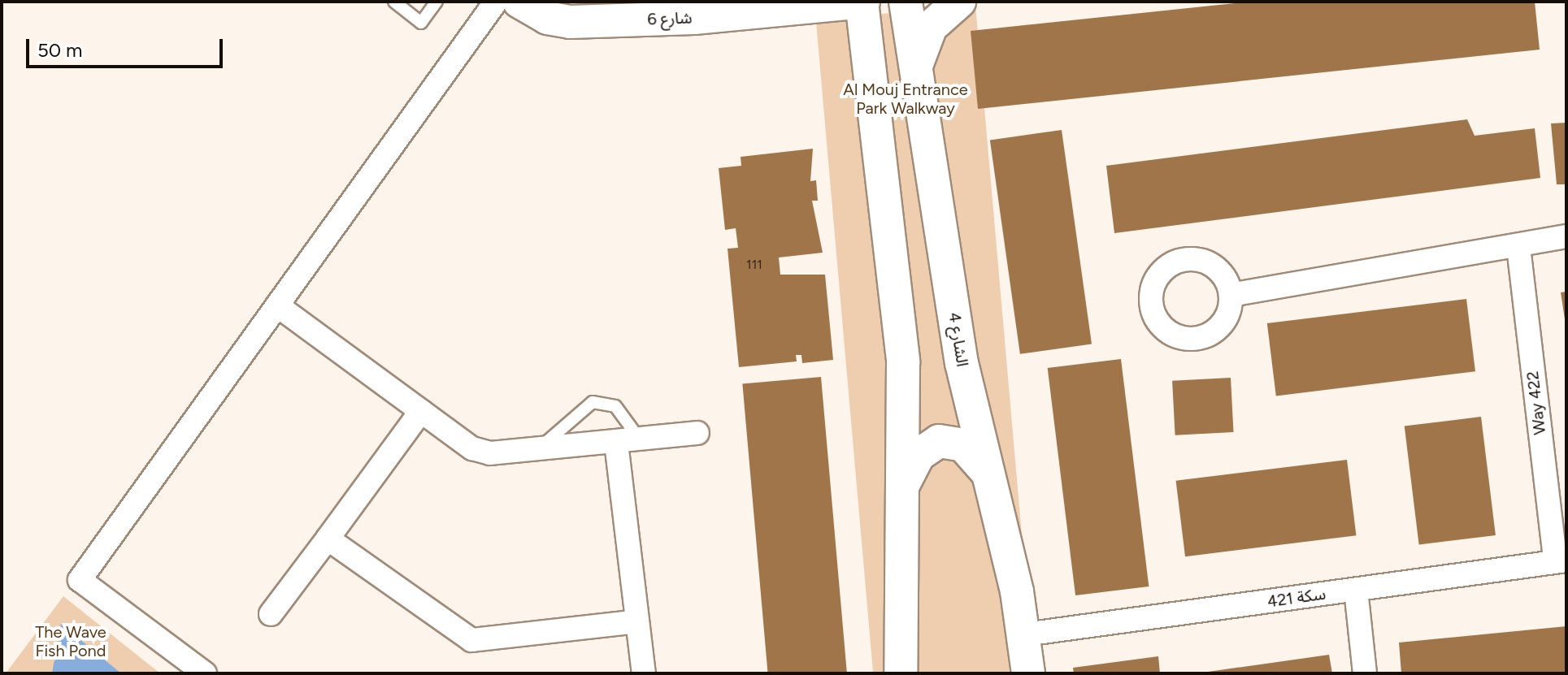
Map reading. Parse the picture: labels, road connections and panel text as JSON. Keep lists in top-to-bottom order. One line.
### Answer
{"streets":{"street":["شارع 6","الشارع 4","Way 422","سكة 421"]},"crossings":[["الشارع 4","سكة 421"],["Way 422","سكة 421"]],"parks":["Al Mouj Entrance Park Walkway","The Wave Fish Pond"],"house_numbers":["111"],"scale_bar":"50 m"}
